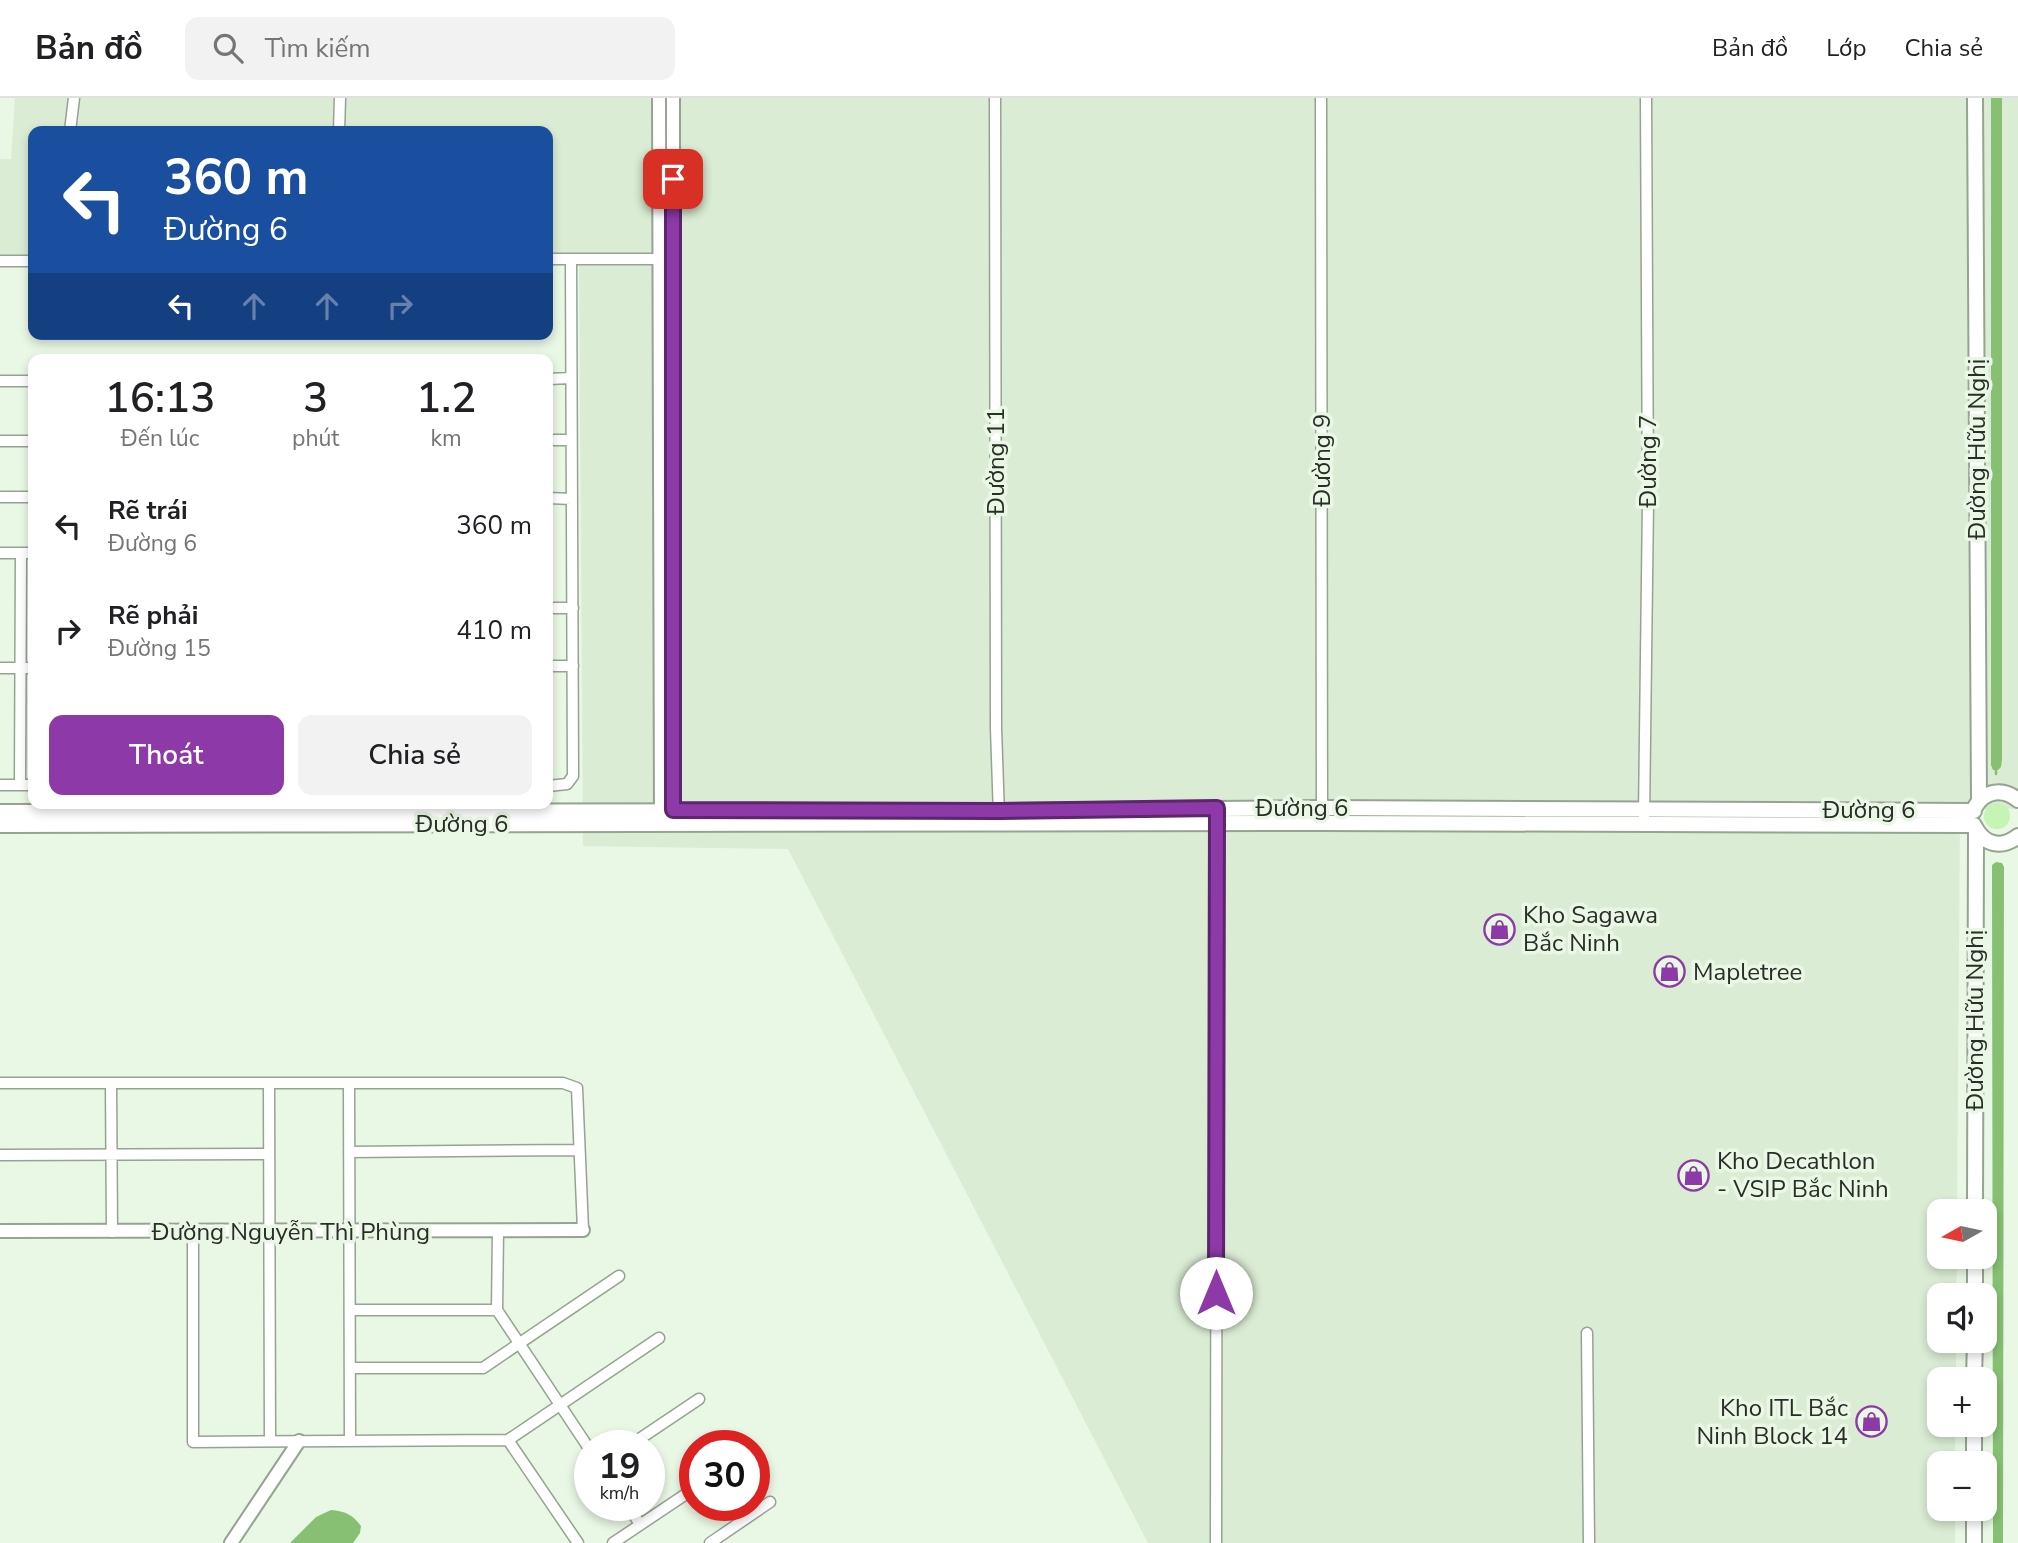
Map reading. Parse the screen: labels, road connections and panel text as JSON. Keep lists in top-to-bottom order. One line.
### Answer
{"streets":{"main road":["Đường Hữu Nghị","Đường 6"],"street":["Đường 9","Đường 11","Đường 7","Đường Nguyễn Thì Phùng"]},"crossings":[["Đường Hữu Nghị","Đường 6"],["Đường 9","Đường 6"],["Đường 11","Đường 6"],["Đường 7","Đường 6"]],"places":{"shop":["Kho Sagawa Bắc Ninh","Mapletree","Kho Decathlon - VSIP Bắc Ninh","Kho ITL Bắc Ninh Block 14"]},"north":"left","page":{"header":"Bản đồ","search":"Tìm kiếm","nav":["Bản đồ","Lớp","Chia sẻ"],"turn":["360 m","Đường 6"],"eta":["16:13","Đến lúc","3","phút","1.2","km"],"list":[{"name":"Rẽ trái","note":"Đường 6","value":"360 m"},{"name":"Rẽ phải","note":"Đường 15","value":"410 m"}],"buttons":["Thoát","Chia sẻ"],"map_buttons":["+","−"],"speed":"19 km/h","limit":"30"}}
